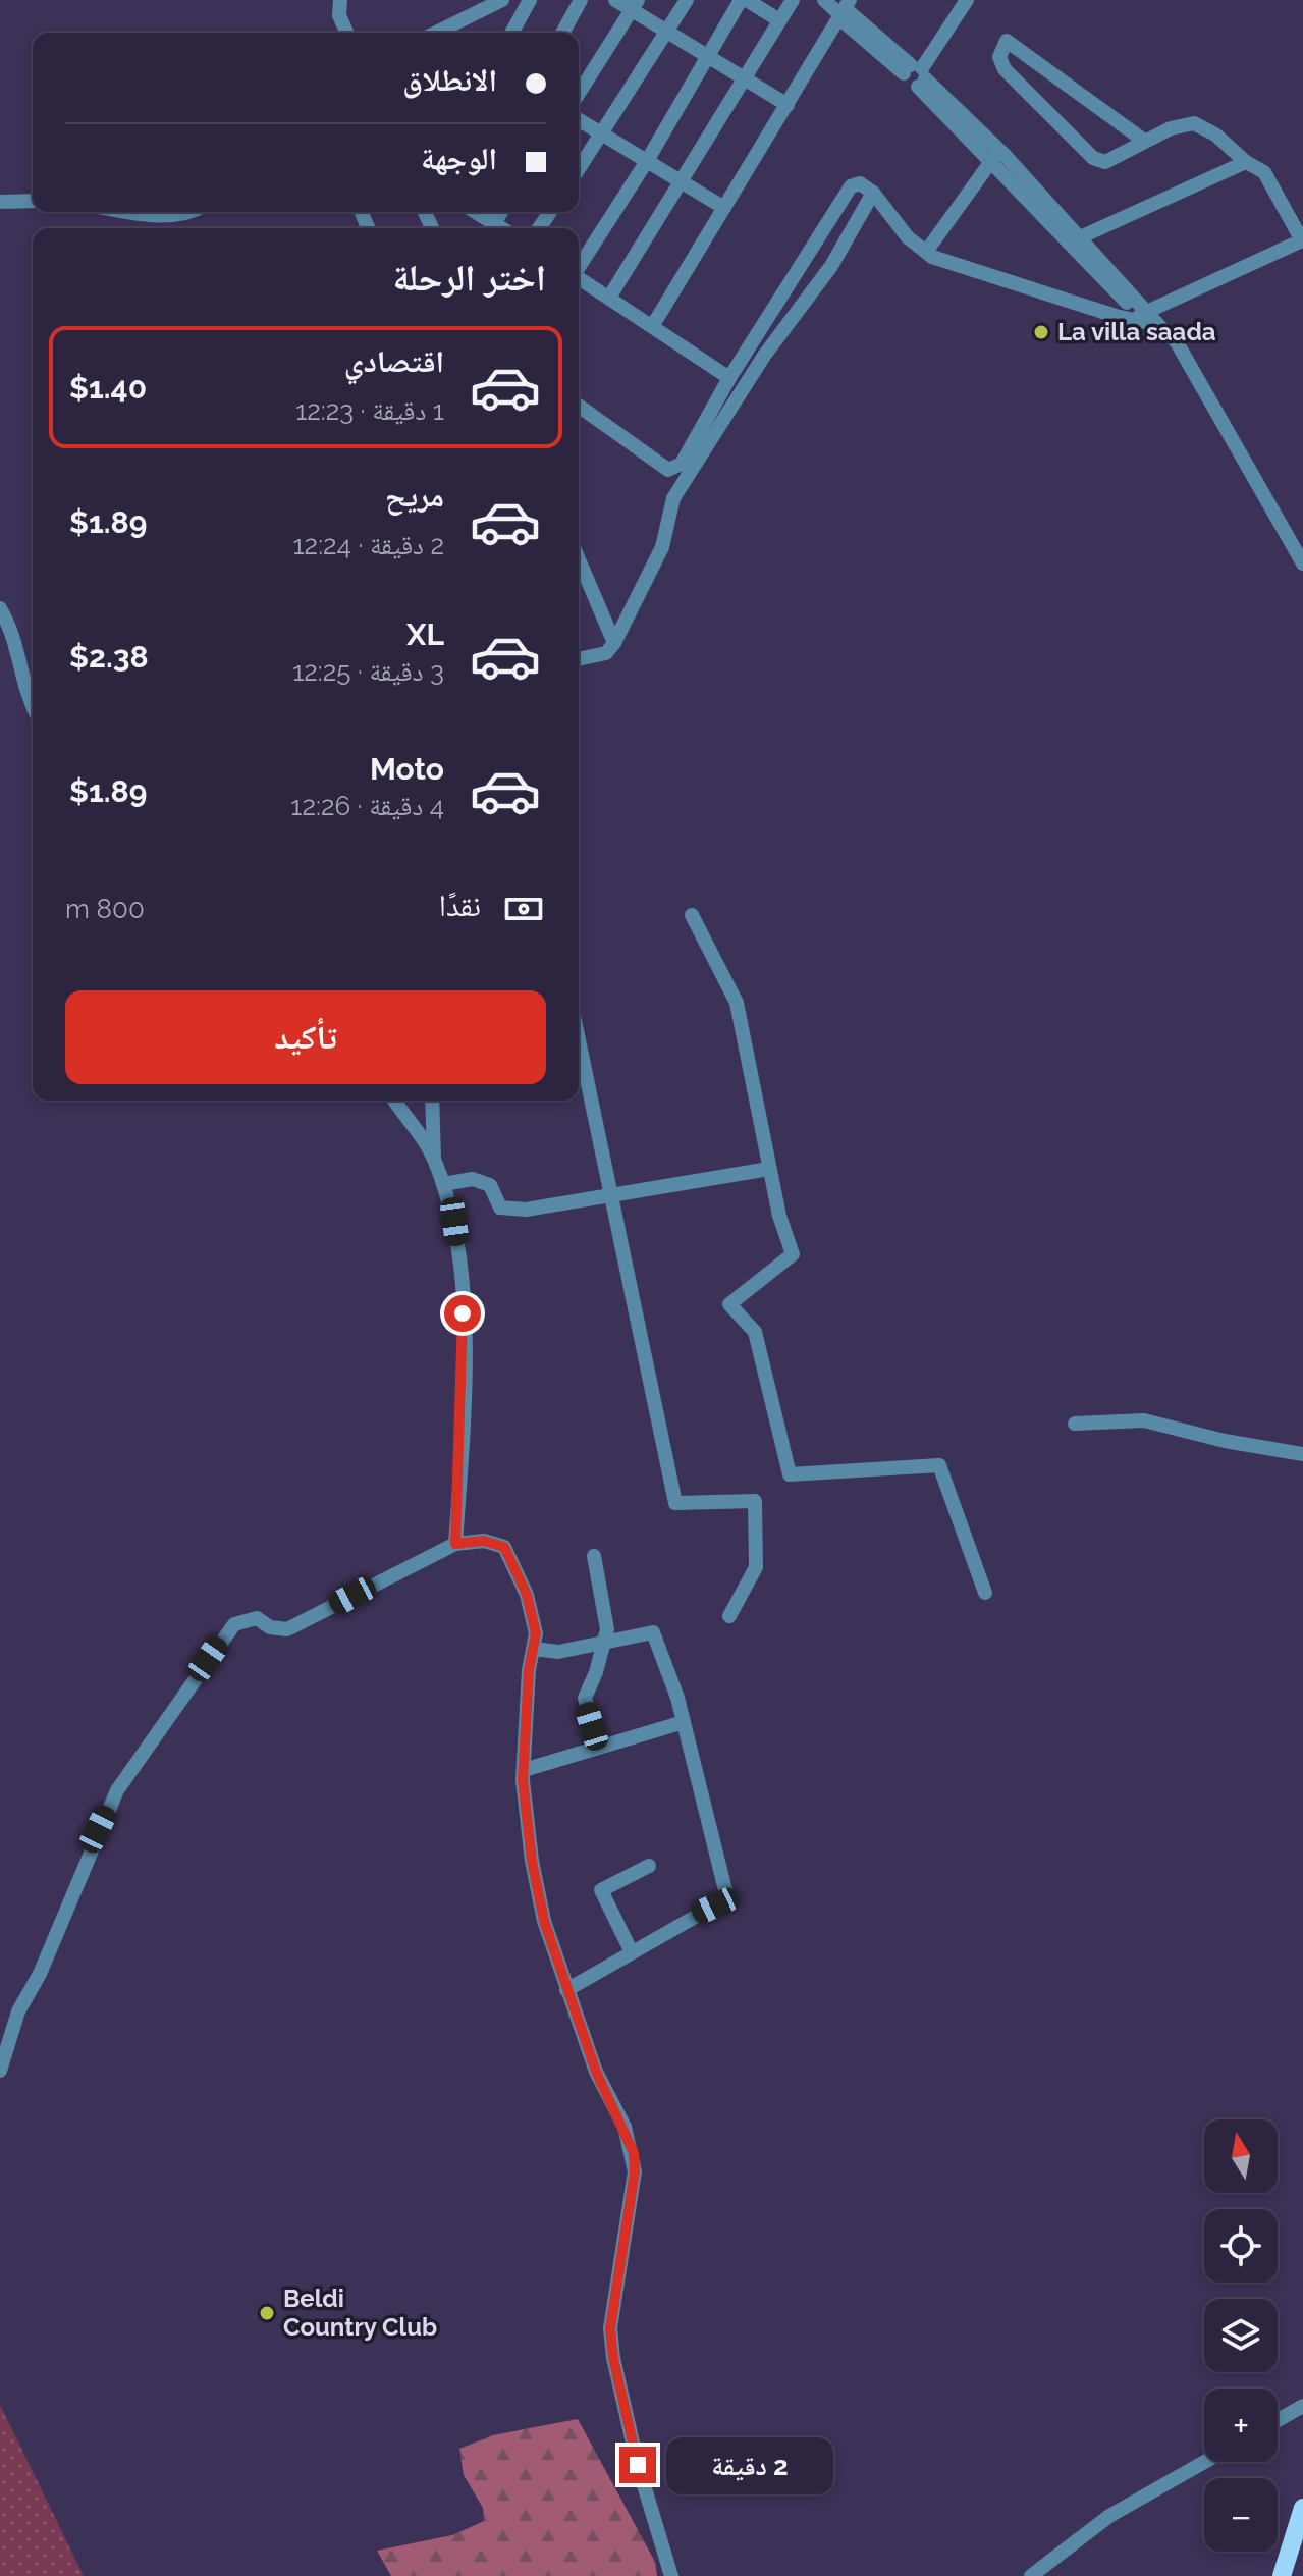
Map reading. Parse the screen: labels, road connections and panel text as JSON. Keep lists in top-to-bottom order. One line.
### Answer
{"places":["La villa saada","Beldi Country Club"],"north":"top","page":{"banner":["الانطلاق","الوجهة"],"heading":"اختر الرحلة","list":[{"name":"اقتصادي","note":"1 دقيقة · 12:23","value":"$1.40"},{"name":"مريح","note":"2 دقيقة · 12:24","value":"$1.89"},{"name":"XL","note":"3 دقيقة · 12:25","value":"$2.38"},{"name":"Moto","note":"4 دقيقة · 12:26","value":"$1.89"}],"pay":["نقدًا","800 m"],"buttons":"تأكيد","map_buttons":["+","−"],"bubble":"2 دقيقة"}}
